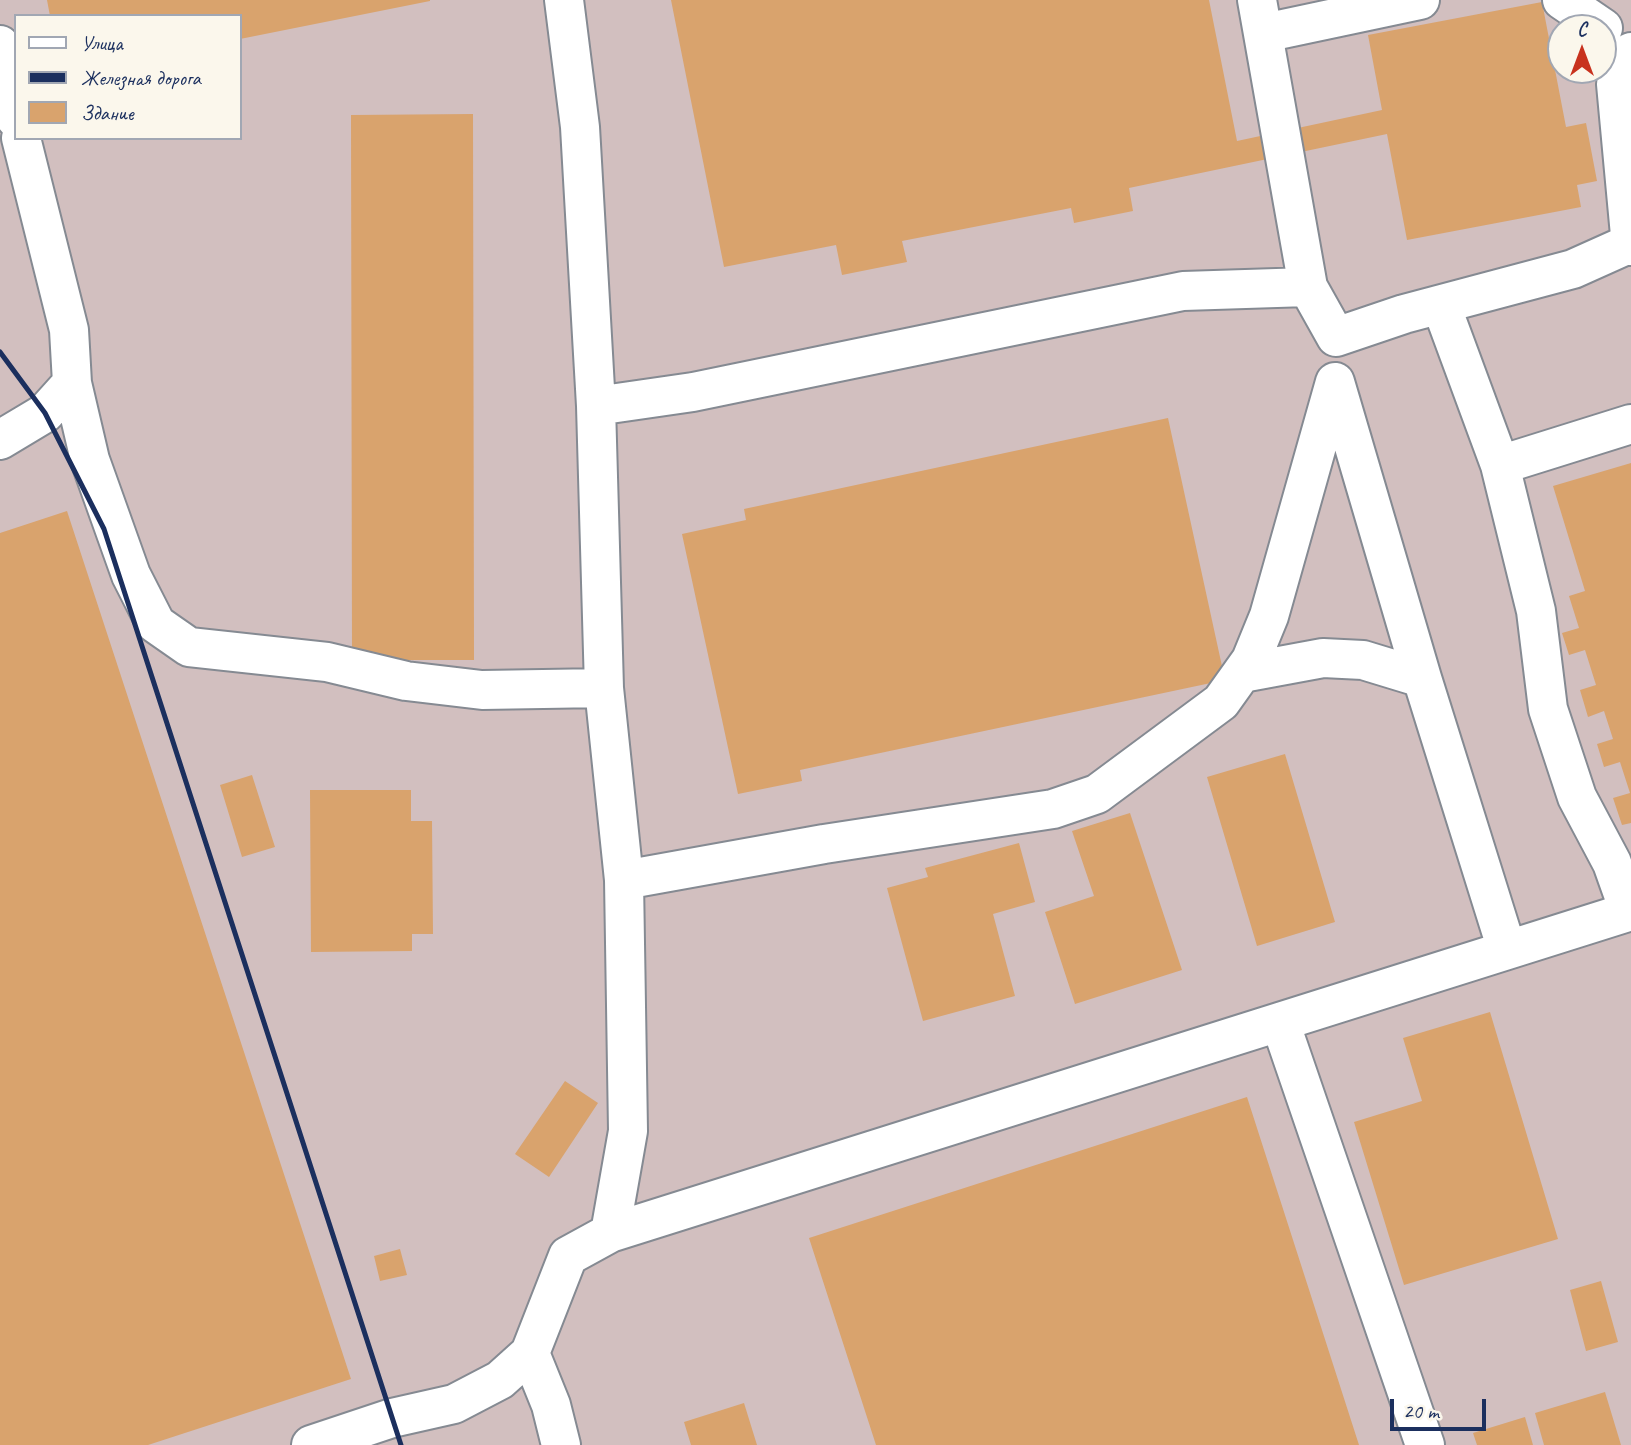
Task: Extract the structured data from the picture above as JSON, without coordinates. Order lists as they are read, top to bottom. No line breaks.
{"legend":["Улица","Железная дорога","Здание"],"scale_bar":"20 m","north":"top"}
